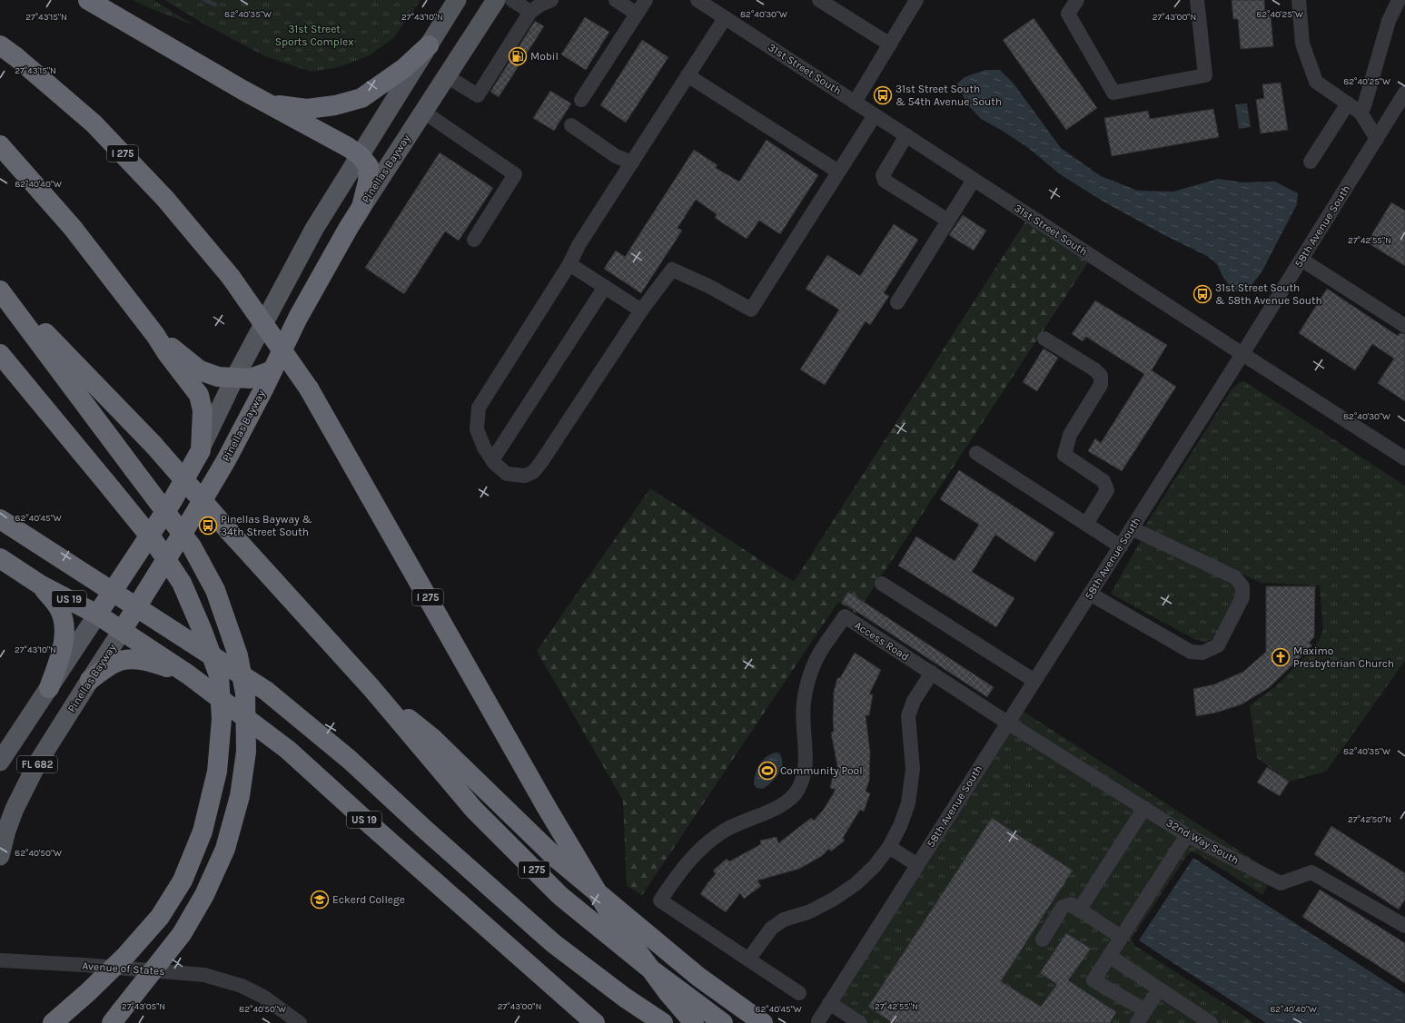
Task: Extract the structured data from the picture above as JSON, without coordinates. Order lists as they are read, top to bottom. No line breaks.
{"streets":{"highway":["I 275","Pinellas Bayway","US 19","FL 682"],"street":["31st Street South","58th Avenue South","Access Road","32nd Way South","Avenue of States"]},"crossings":[["31st Street South","58th Avenue South"],["Pinellas Bayway","US 19"],["58th Avenue South","Access Road"],["58th Avenue South","32nd Way South"],["US 19","FL 682"],["Access Road","32nd Way South"]],"parks":["31st Street Sports Complex"],"places":{"fuel station":["Mobil"],"bus stop":["31st Street South & 54th Avenue South","31st Street South & 58th Avenue South","Pinellas Bayway & 34th Street South"],"church":["Maximo Presbyterian Church"],"sports":["Community Pool"],"school or university":["Eckerd College"]},"coordinates":["82°40'25\"W","82°40'35\"W","82°40'30\"W","27°43'15\"N","27°43'10\"N","27°43'00\"N","82°40'40\"W","27°42'55\"N","82°40'45\"W","27°42'50\"N","82°40'50\"W","27°43'05\"N"]}
